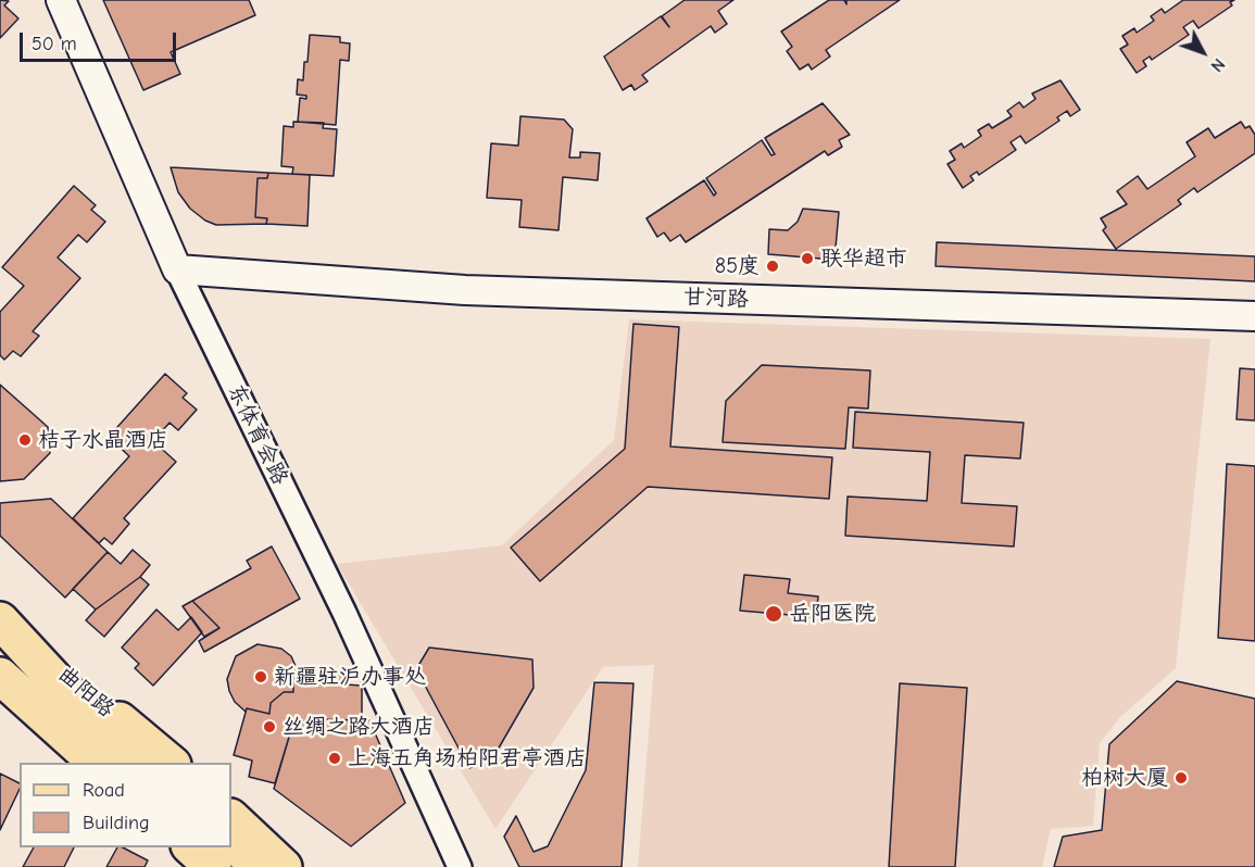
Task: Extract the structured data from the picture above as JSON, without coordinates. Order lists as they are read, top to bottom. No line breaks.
{"streets":{"main road":["曲阳路"],"street":["甘河路","东体育会路"]},"crossings":[["甘河路","东体育会路"]],"places":["联华超市","85度","桔子水晶酒店","岳阳医院","新疆驻沪办事处","丝绸之路大酒店","上海五角场柏阳君亭酒店","柏树大厦"],"legend":["Road","Building"],"scale_bar":"50 m","north":"bottom right"}
